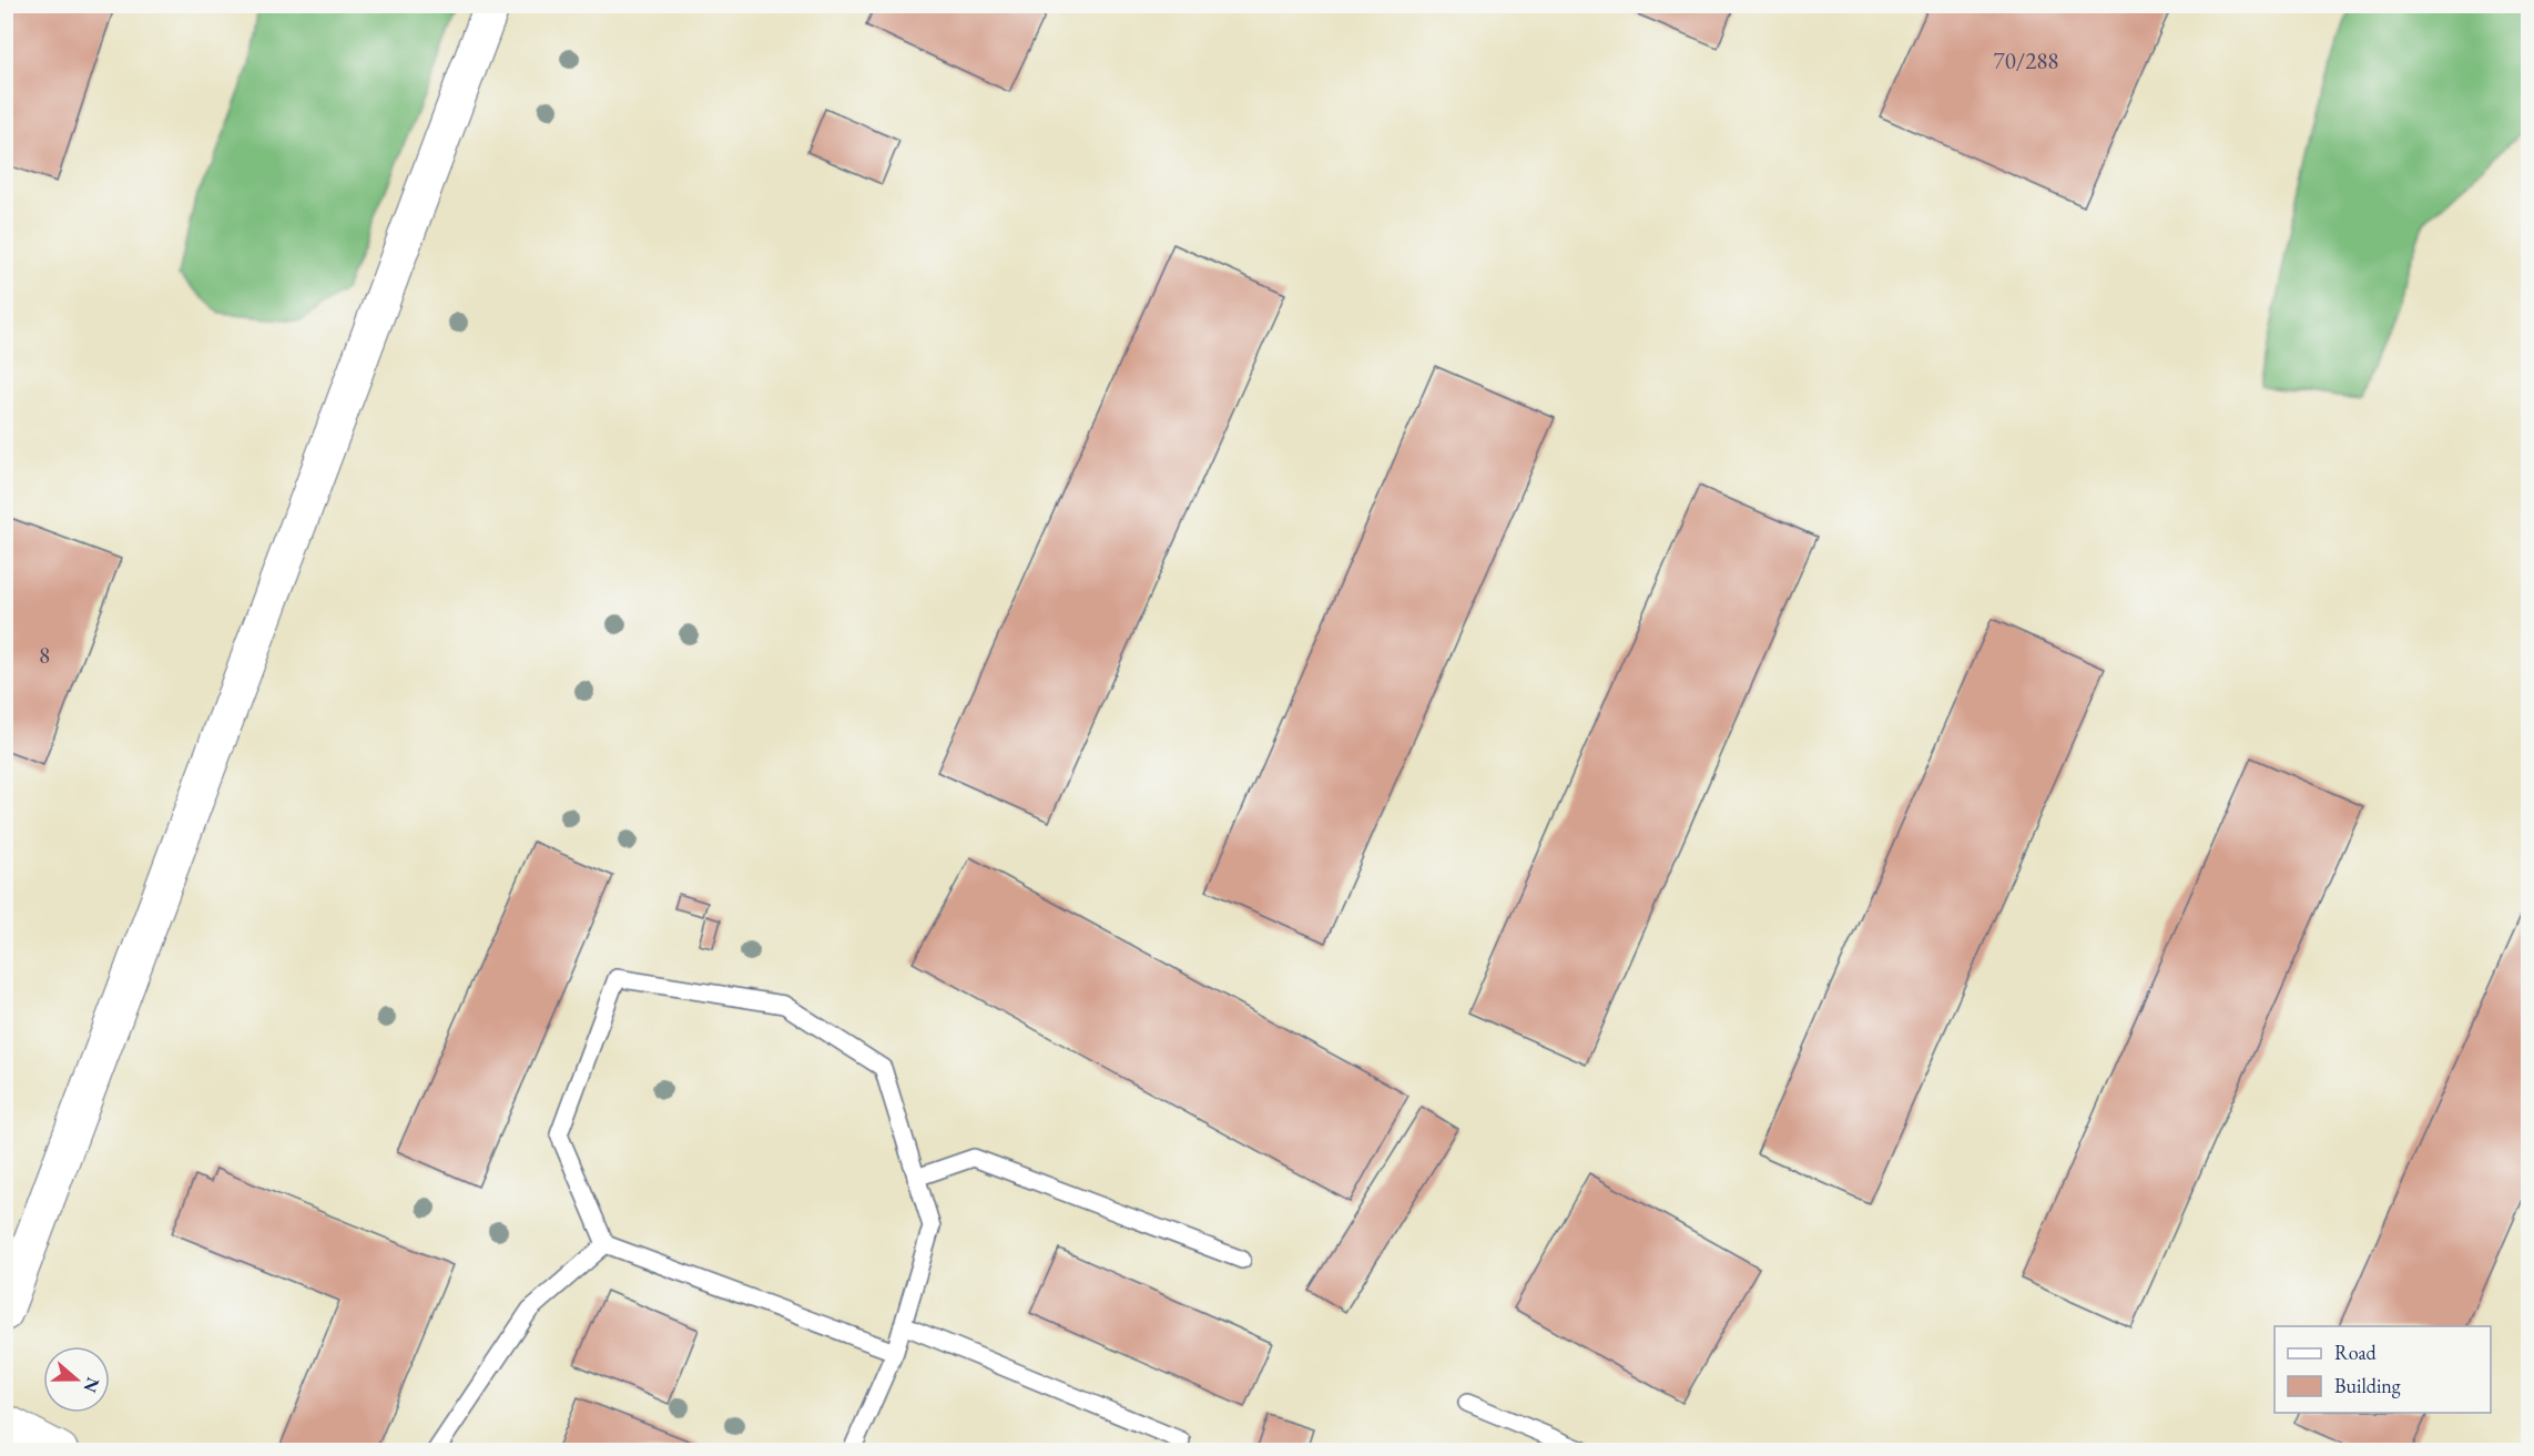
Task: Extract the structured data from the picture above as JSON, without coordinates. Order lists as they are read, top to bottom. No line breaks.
{"house_numbers":["70/288","8"],"legend":["Road","Building"],"north":"right"}
